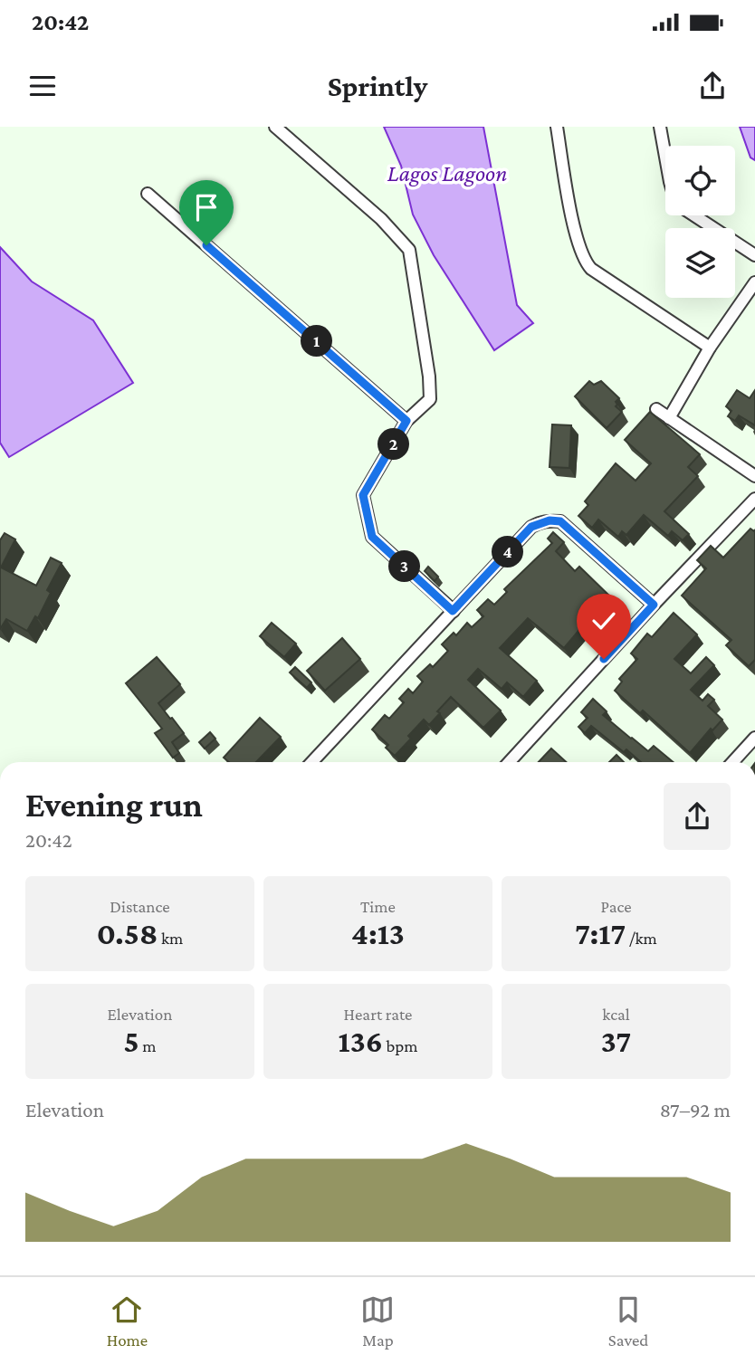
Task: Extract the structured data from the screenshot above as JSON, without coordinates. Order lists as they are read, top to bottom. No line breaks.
{"water":["Lagos Lagoon"],"page":{"status":"20:42","header":"Sprintly","pins":["1","2","4","3"],"heading":["Evening run","20:42"],"stats":[["Distance","0.58 km"],["Time","4:13"],["Pace","7:17 /km"],["Elevation","5 m"],["Heart rate","136 bpm"],["kcal","37"]],"chart":["Elevation","87–92 m"],"tabs":["Home","Map","Saved"]}}
